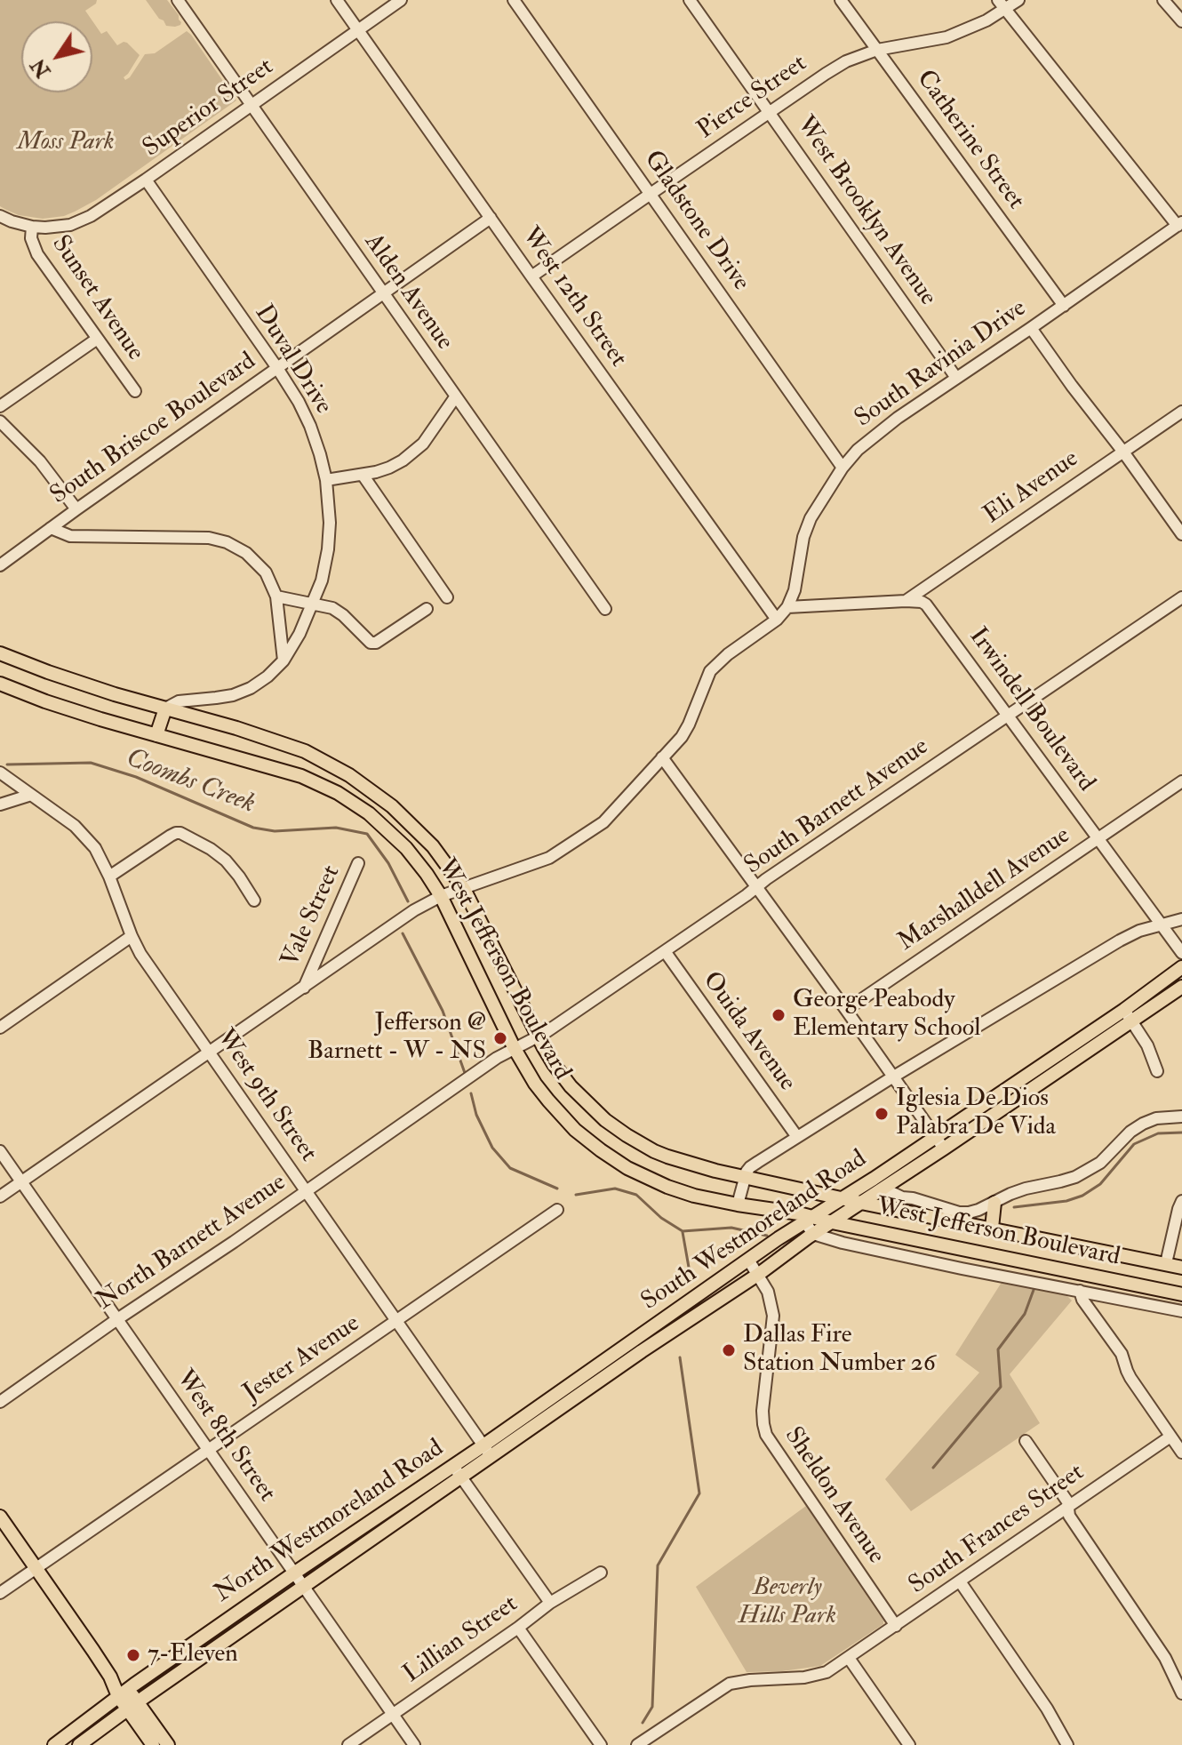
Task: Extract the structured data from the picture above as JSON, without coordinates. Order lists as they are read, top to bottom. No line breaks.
{"streets":{"main road":["West Jefferson Boulevard","South Westmoreland Road","North Westmoreland Road"],"street":["Pierce Street","Superior Street","Catherine Street","West Brooklyn Avenue","Gladstone Drive","Alden Avenue","West 12th Street","Sunset Avenue","Duval Drive","South Ravinia Drive","South Briscoe Boulevard","Eli Avenue","Irwindell Boulevard","South Barnett Avenue","Marshalldell Avenue","Vale Street","Ouida Avenue","West 9th Street","North Barnett Avenue","Jester Avenue","West 8th Street","Sheldon Avenue","South Frances Street","Lillian Street"]},"crossings":[["Pierce Street","Catherine Street"],["Pierce Street","West Brooklyn Avenue"],["Pierce Street","Gladstone Drive"],["Pierce Street","West 12th Street"],["Superior Street","Alden Avenue"],["Superior Street","West 12th Street"],["Superior Street","Sunset Avenue"],["Superior Street","Duval Drive"],["Catherine Street","South Ravinia Drive"],["West Brooklyn Avenue","South Ravinia Drive"],["Gladstone Drive","South Ravinia Drive"],["Alden Avenue","South Briscoe Boulevard"],["West 12th Street","South Ravinia Drive"],["West 12th Street","South Briscoe Boulevard"],["Duval Drive","South Briscoe Boulevard"],["Duval Drive","West Jefferson Boulevard"],["South Ravinia Drive","Irwindell Boulevard"],["South Ravinia Drive","Vale Street"],["South Ravinia Drive","West Jefferson Boulevard"],["South Ravinia Drive","West 9th Street"],["South Ravinia Drive","West 8th Street"],["Eli Avenue","Irwindell Boulevard"],["Irwindell Boulevard","South Barnett Avenue"],["Irwindell Boulevard","Marshalldell Avenue"],["South Barnett Avenue","West Jefferson Boulevard"],["South Barnett Avenue","Ouida Avenue"],["South Barnett Avenue","North Barnett Avenue"],["West Jefferson Boulevard","South Westmoreland Road"],["West Jefferson Boulevard","North Barnett Avenue"],["West 9th Street","North Barnett Avenue"],["West 9th Street","Jester Avenue"],["West 9th Street","North Westmoreland Road"],["South Westmoreland Road","Sheldon Avenue"],["South Westmoreland Road","North Westmoreland Road"],["North Barnett Avenue","West 8th Street"],["Jester Avenue","West 8th Street"],["West 8th Street","North Westmoreland Road"],["West 8th Street","Lillian Street"],["Sheldon Avenue","South Frances Street"]],"water":["Coombs Creek"],"parks":["Moss Park","Beverly Hills Park"],"places":["George Peabody Elementary School","Jefferson @ Barnett - W - NS","Iglesia De Dios Palabra De Vida","Dallas Fire Station Number 26","7-Eleven"],"north":"bottom left"}
